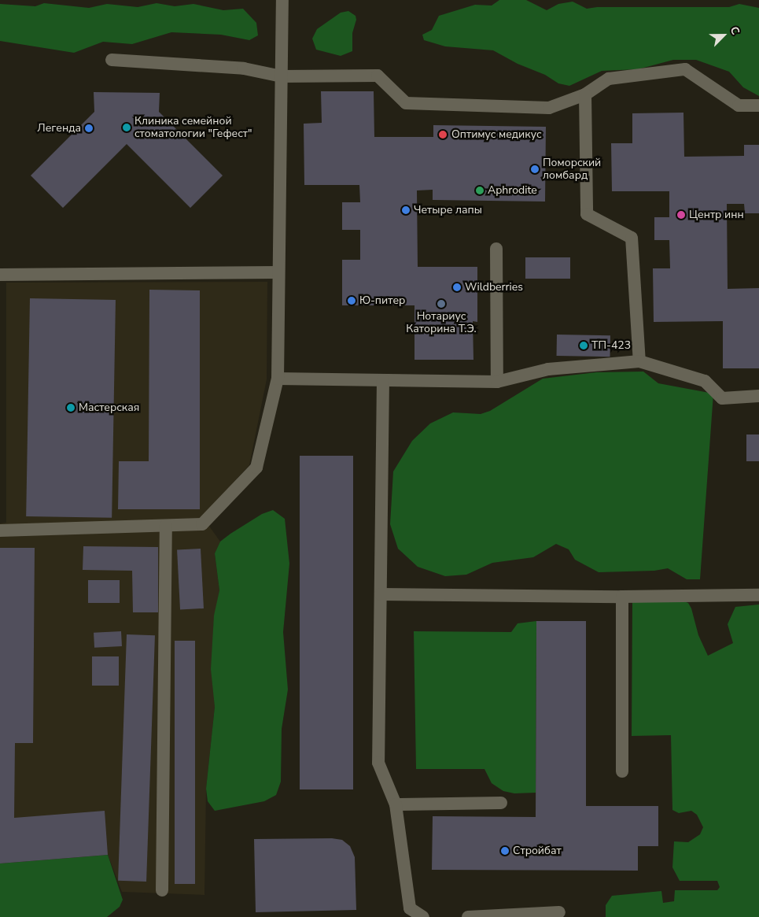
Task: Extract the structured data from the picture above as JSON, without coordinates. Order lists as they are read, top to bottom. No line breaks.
{"places":["Клиника семейной стоматологии \"Гефест\"","Легенда","Оптимус медикус","Поморский ломбард","Aphrodite","Четыре лапы","Центр инн","Wildberries","Ю-питер","Нотариус Каторина Т.Э.","ТП-423","Мастерская","Стройбат"],"north":"top right"}
